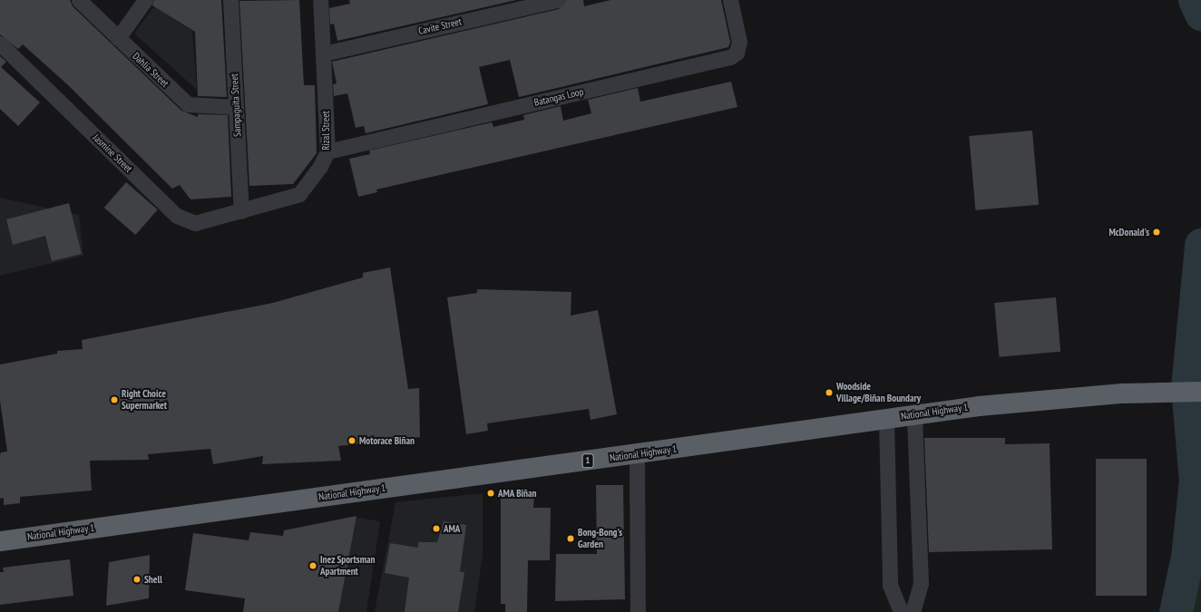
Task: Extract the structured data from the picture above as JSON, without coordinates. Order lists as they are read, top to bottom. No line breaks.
{"streets":{"highway":["National Highway 1","1"],"street":["Cavite Street","Dahlia Street","Batangas Loop","Sampaguita Street","Rizal Street","Jasmine Street"]},"crossings":[["Cavite Street","Rizal Street"],["Dahlia Street","Sampaguita Street"],["Batangas Loop","Rizal Street"],["Sampaguita Street","Rizal Street"],["Sampaguita Street","Jasmine Street"],["Rizal Street","Jasmine Street"]],"places":["McDonald's","Woodside Village/Biñan Boundary","Right Choice Supermarket","Motorace Biñan","AMA Biñan","AMA","Bong-Bong's Garden","Inez Sportsman Apartment","Shell"]}
